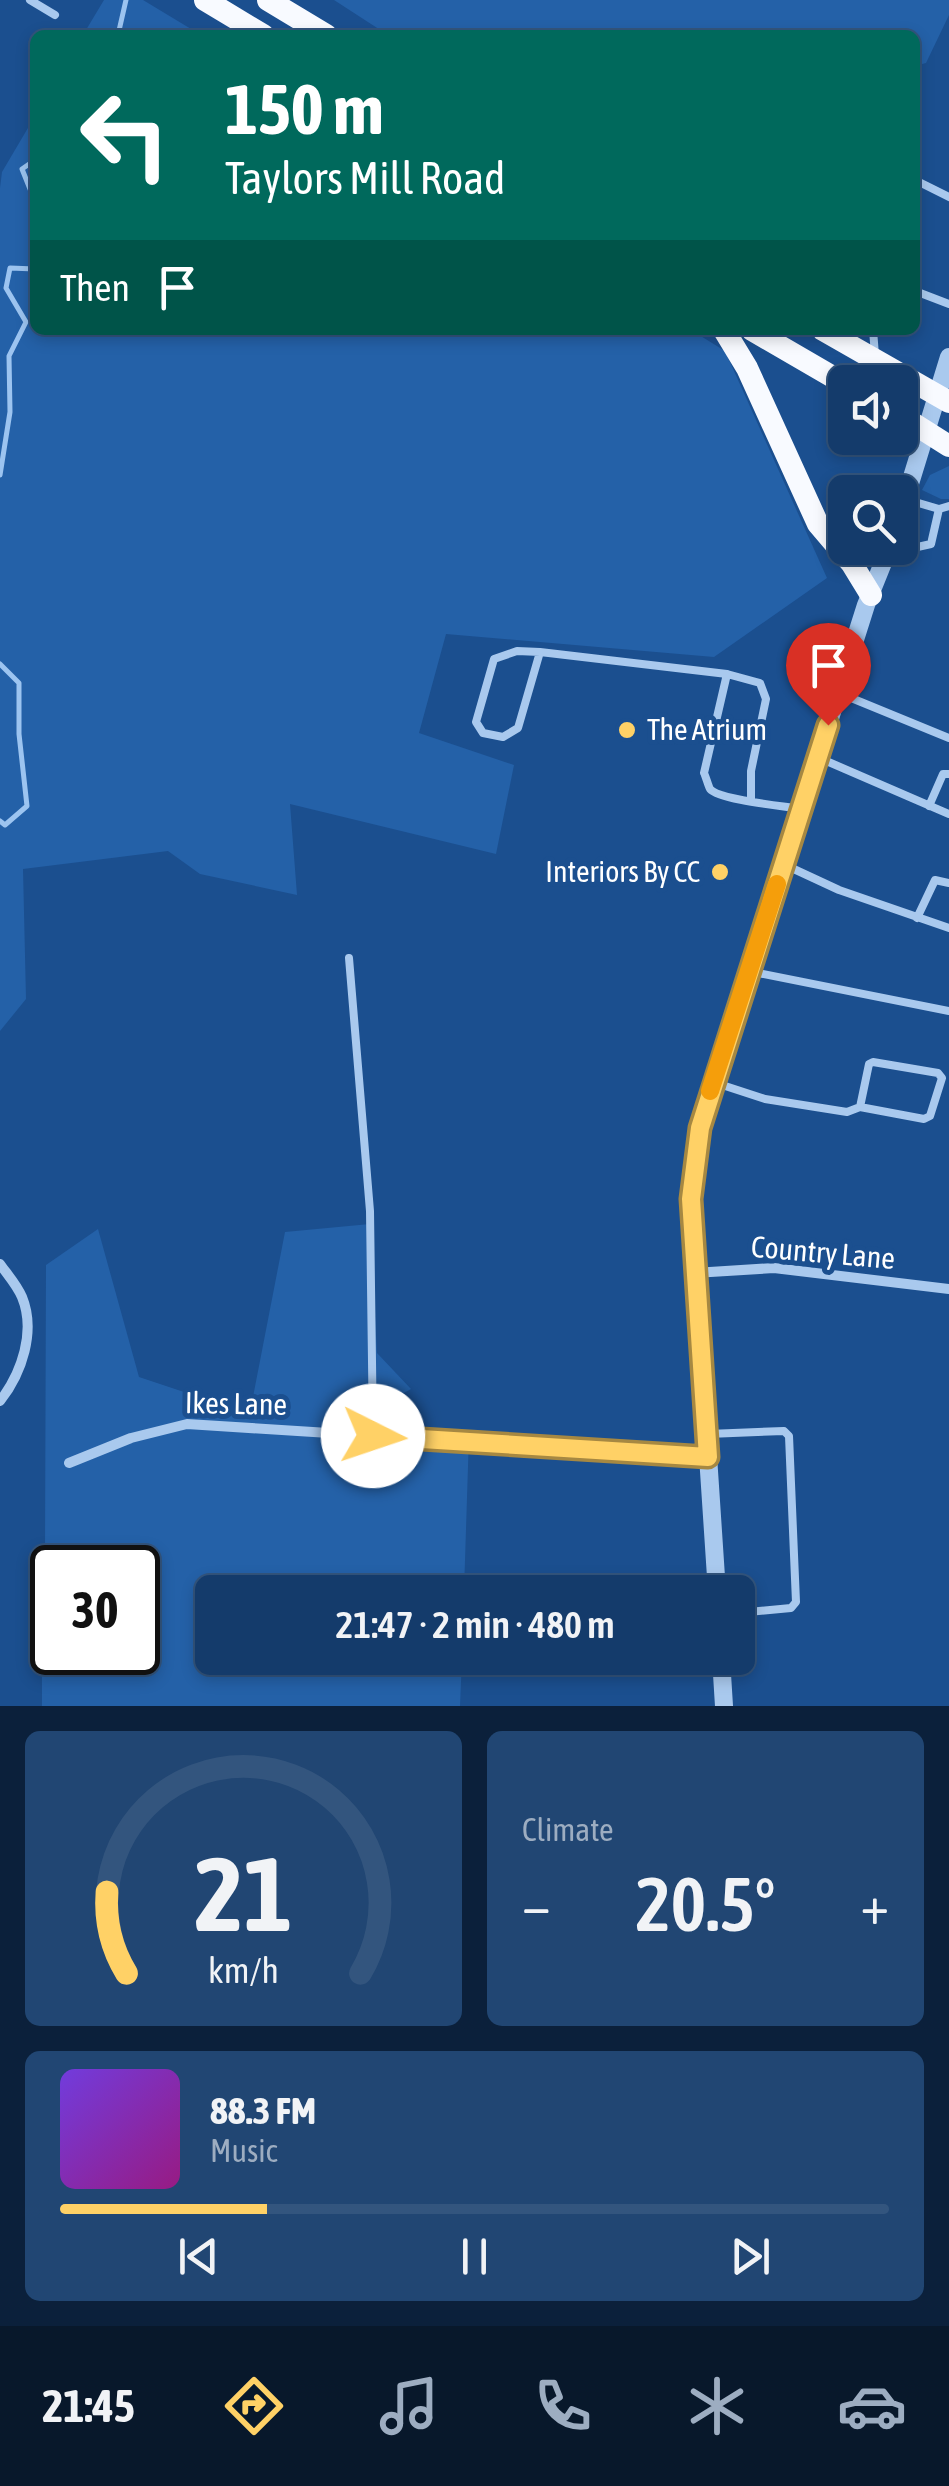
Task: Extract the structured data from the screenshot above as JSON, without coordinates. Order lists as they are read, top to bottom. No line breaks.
{"streets":{"street":["Country Lane","Ikes Lane"]},"places":["The Atrium","Interiors By CC"],"page":{"turn":["150 m","Taylors Mill Road"],"then":"Then","limit":"30","trip":"21:47 · 2 min · 480 m","tile":"Climate","heat":["−","20.5°","+"],"song":["88.3 FM","Music"],"tabs":"21:45","gauge":["21","km/h"]}}
